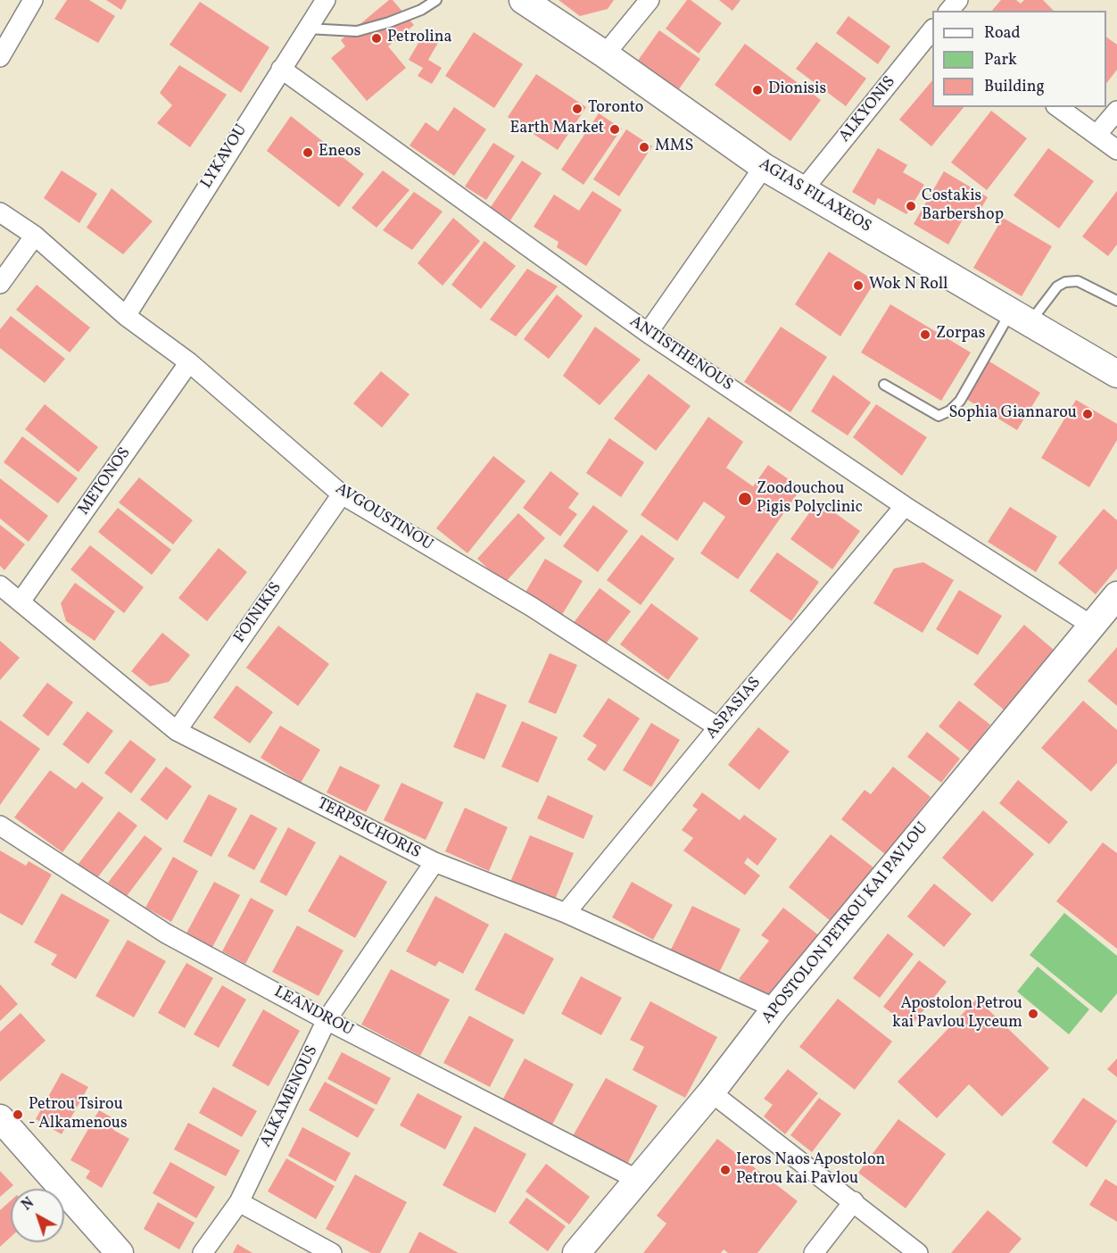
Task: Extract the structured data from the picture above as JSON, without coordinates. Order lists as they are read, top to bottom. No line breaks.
{"streets":{"street":["ALKYONIS","LYKAVOU","AGIAS FILAXEOS","ANTISTHENOUS","METONOS","AVGOUSTINOU","FOINIKIS","ASPASIAS","TERPSICHORIS","APOSTOLON PETROU KAI PAVLOU","LEANDROU","ALKAMENOUS"]},"crossings":[["ALKYONIS","AGIAS FILAXEOS"],["LYKAVOU","ANTISTHENOUS"],["LYKAVOU","AVGOUSTINOU"],["ANTISTHENOUS","ASPASIAS"],["ANTISTHENOUS","APOSTOLON PETROU KAI PAVLOU"],["METONOS","AVGOUSTINOU"],["METONOS","TERPSICHORIS"],["AVGOUSTINOU","FOINIKIS"],["AVGOUSTINOU","ASPASIAS"],["FOINIKIS","TERPSICHORIS"],["ASPASIAS","TERPSICHORIS"],["TERPSICHORIS","APOSTOLON PETROU KAI PAVLOU"],["TERPSICHORIS","ALKAMENOUS"],["APOSTOLON PETROU KAI PAVLOU","LEANDROU"],["LEANDROU","ALKAMENOUS"]],"places":["Petrolina","Dionisis","Toronto","Earth Market","MMS","Eneos","Costakis Barbershop","Wok N Roll","Zorpas","Sophia Giannarou","Zoodouchou Pigis Polyclinic","Apostolon Petrou kai Pavlou Lyceum","Petrou Tsirou - Alkamenous","Ieros Naos Apostolon Petrou kai Pavlou"],"legend":["Road","Park","Building"],"north":"top left"}
